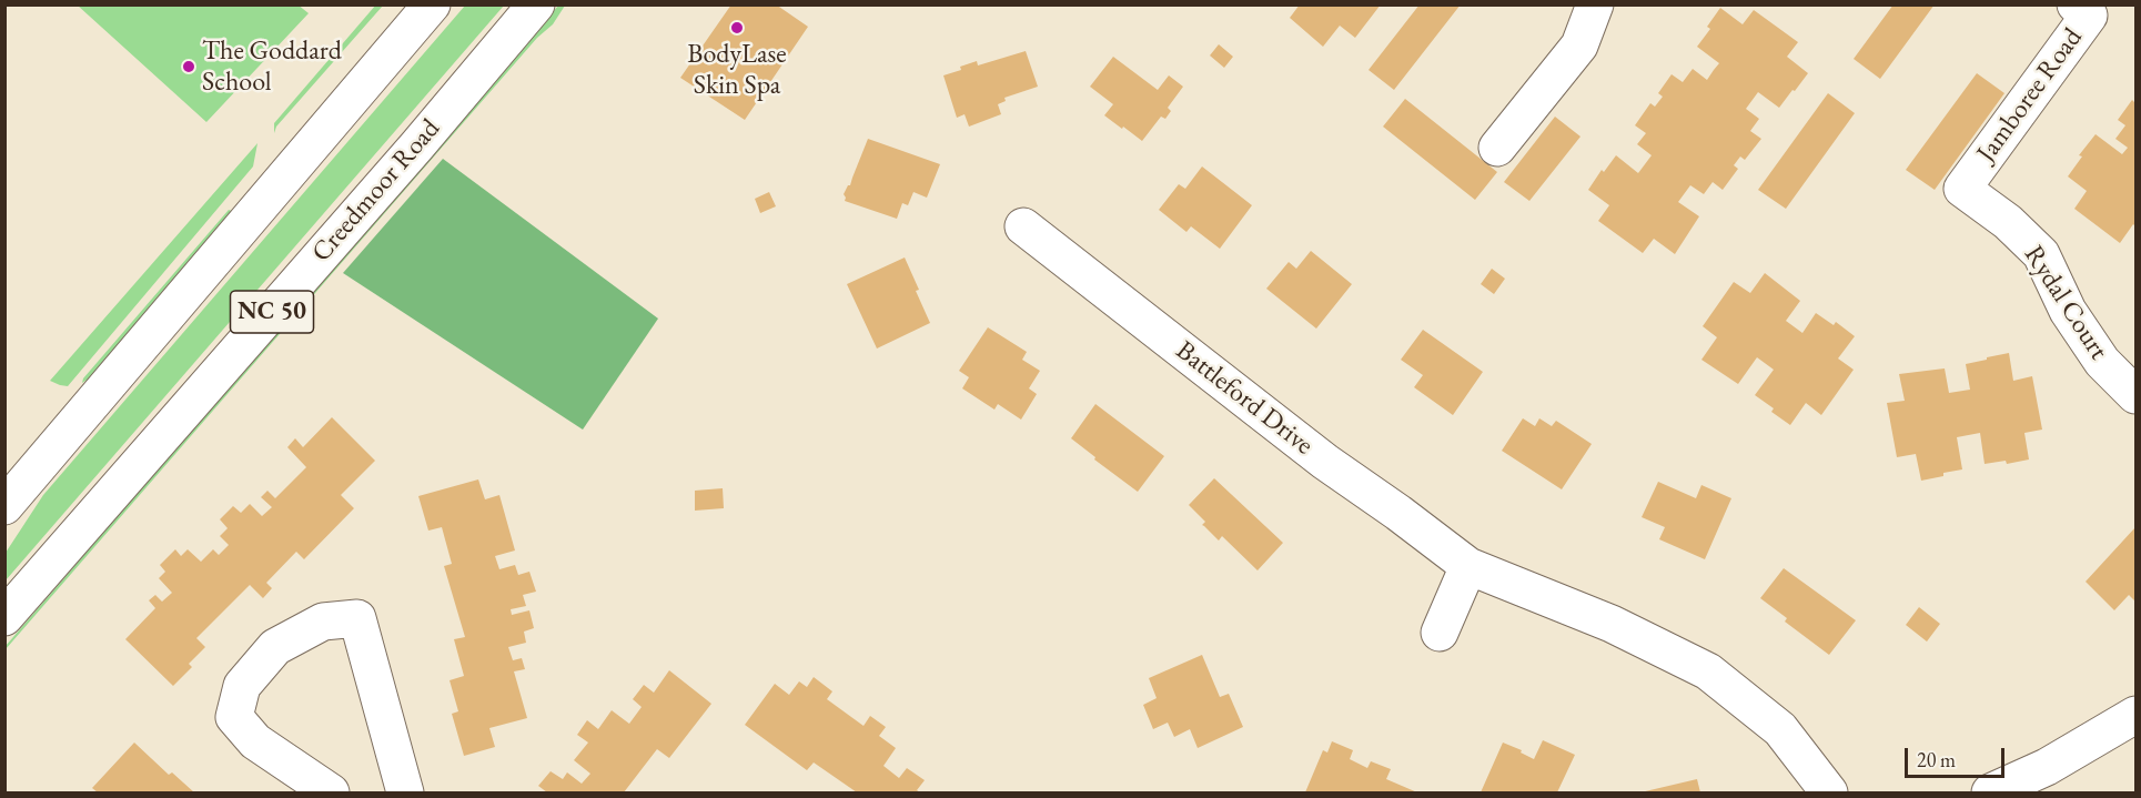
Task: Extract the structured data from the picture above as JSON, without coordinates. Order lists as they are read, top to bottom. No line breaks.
{"streets":{"street":["Jamboree Road","Creedmoor Road","Rydal Court","NC 50","Battleford Drive"]},"crossings":[["Jamboree Road","Rydal Court"]],"places":["BodyLase Skin Spa","The Goddard School"],"scale_bar":"20 m"}
